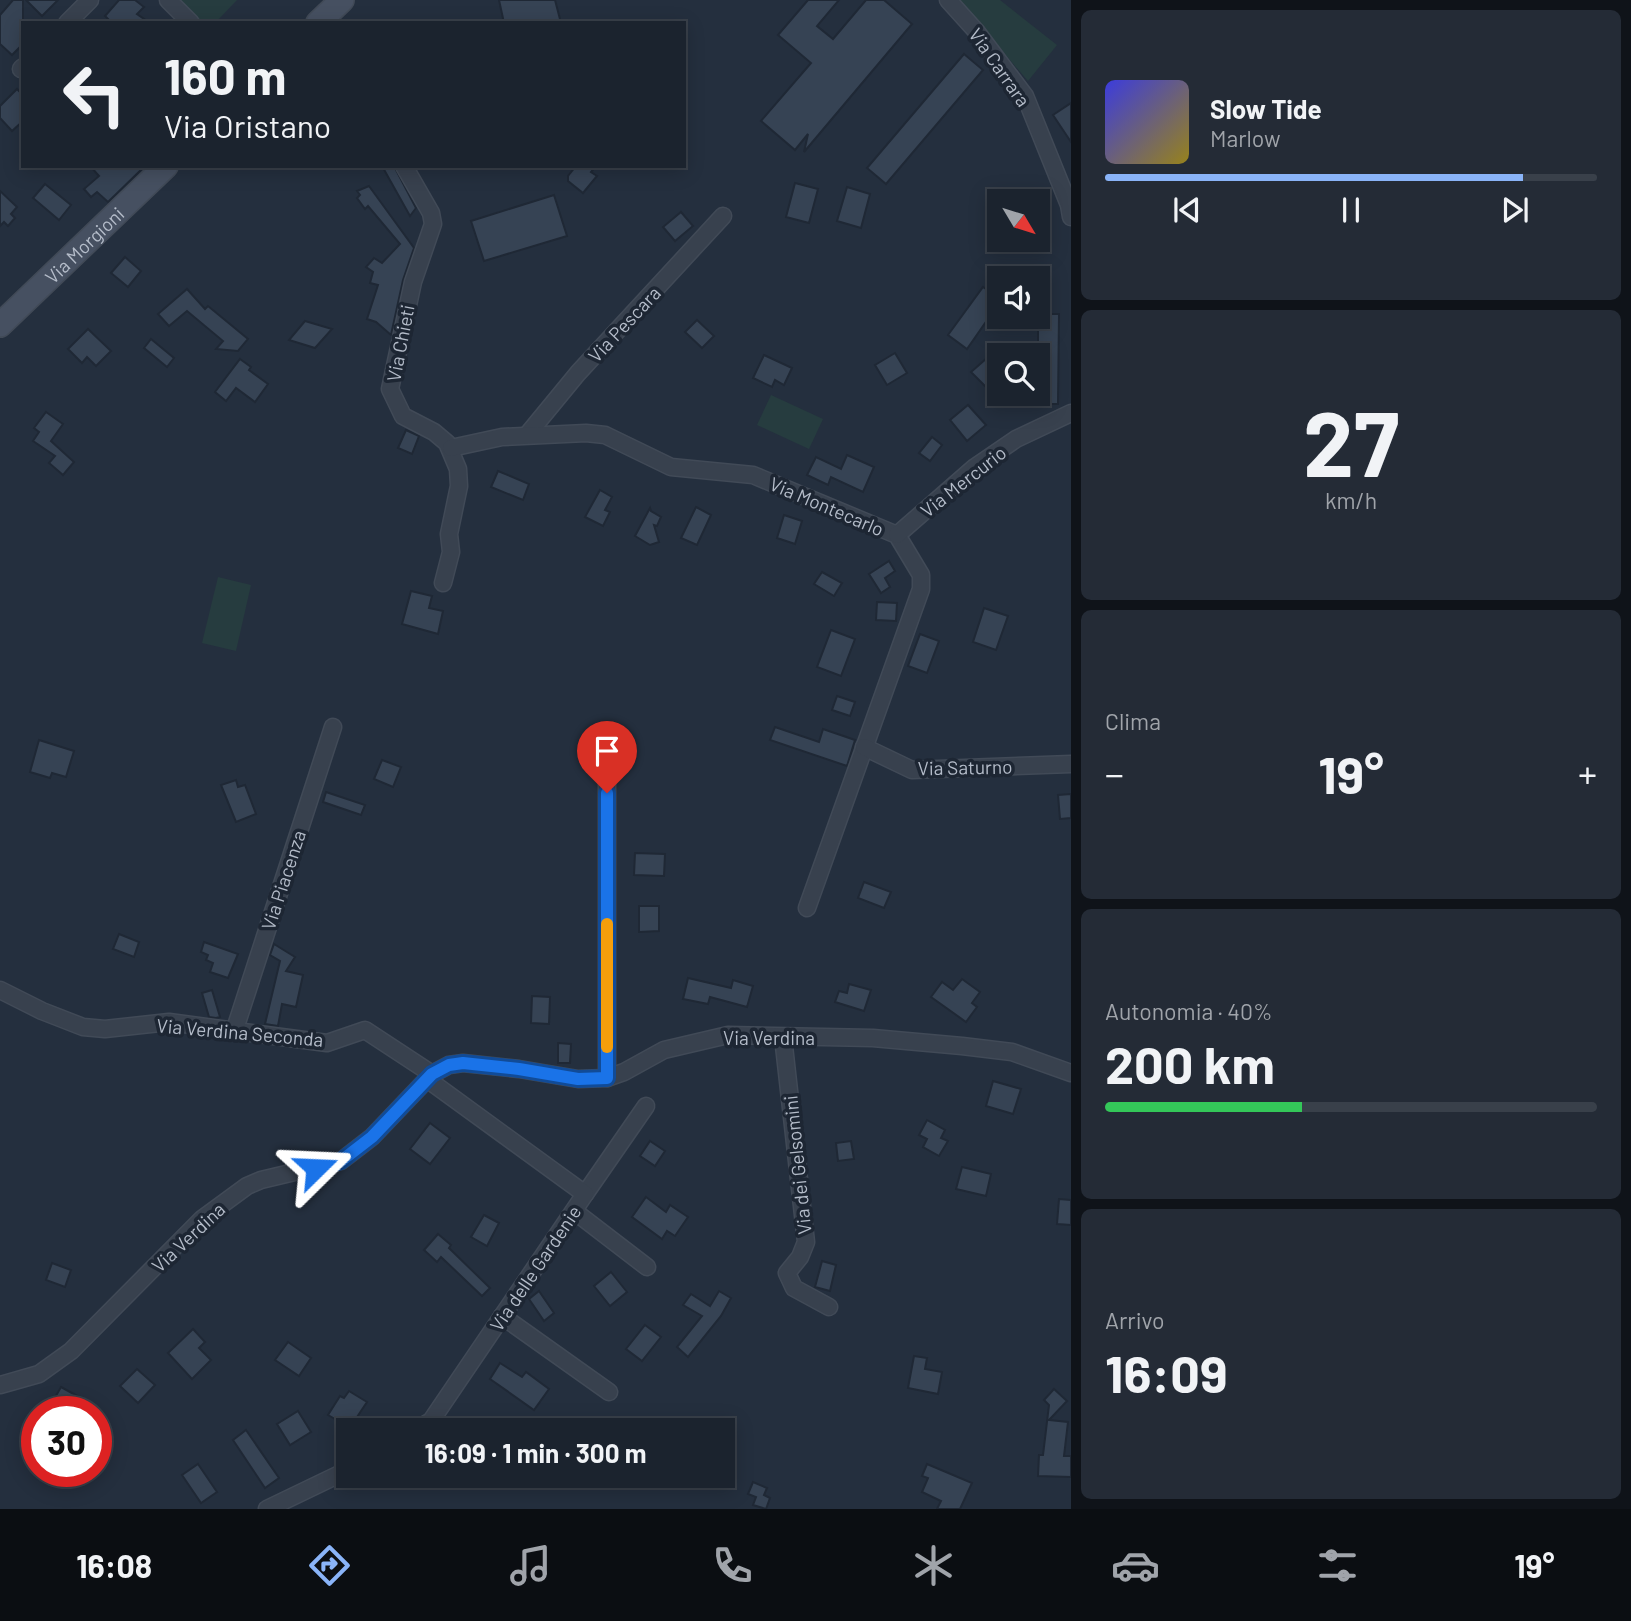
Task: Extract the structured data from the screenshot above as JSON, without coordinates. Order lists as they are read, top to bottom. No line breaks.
{"streets":{"main road":["Via Morgioni"],"street":["Via Carrara","Via Pescara","Via Chieti","Via Mercurio","Via Montecarlo","Via Saturno","Via Piacenza","Via Verdina Seconda","Via Verdina","Via dei Gelsomini","Via delle Gardenie"]},"crossings":[["Via Pescara","Via Montecarlo"],["Via Chieti","Via Montecarlo"],["Via Mercurio","Via Montecarlo"],["Via Montecarlo","Via Saturno"],["Via Piacenza","Via Verdina Seconda"],["Via Verdina Seconda","Via Verdina"],["Via Verdina Seconda","Via delle Gardenie"],["Via Verdina","Via dei Gelsomini"],["Via Verdina","Via delle Gardenie"]],"north":"bottom right","page":{"turn":["160 m","Via Oristano"],"song":["Slow Tide","Marlow"],"tile":[["27","km/h"],"Clima",["Autonomia · 40%","200 km"],["Arrivo","16:09"]],"heat":["−","19°","+"],"limit":"30","trip":"16:09 · 1 min · 300 m","tabs":["16:08","19°"]}}
